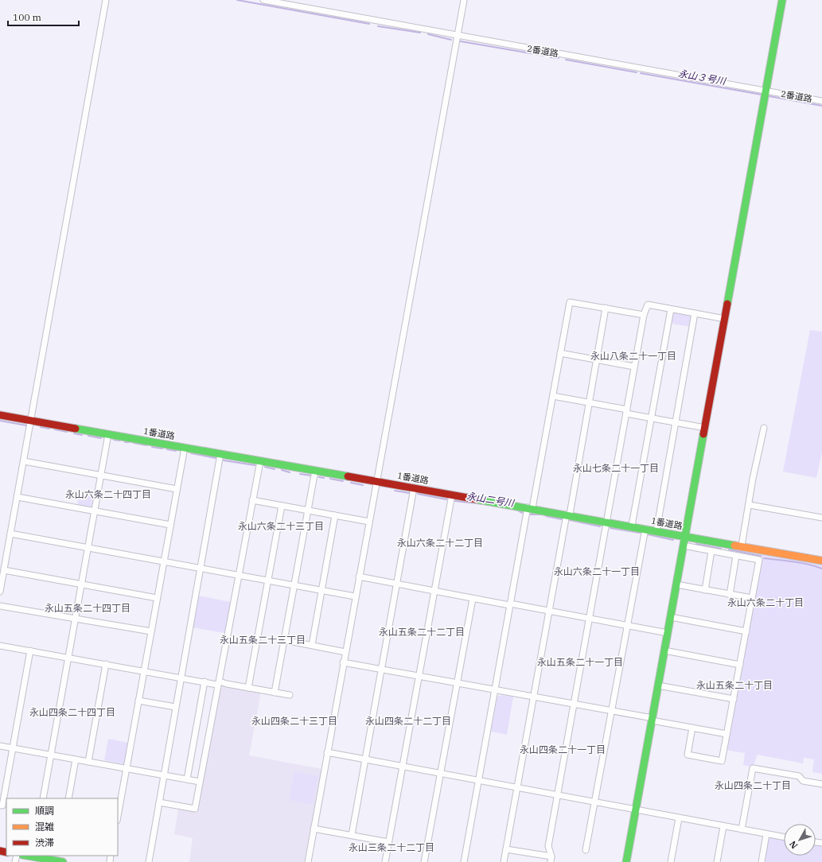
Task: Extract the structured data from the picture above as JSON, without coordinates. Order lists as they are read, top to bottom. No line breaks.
{"streets":{"main road":["1番道路"],"street":["2番道路"]},"districts":["永山八条二十一丁目","永山七条二十一丁目","永山六条二十四丁目","永山六条二十三丁目","永山六条二十二丁目","永山六条二十一丁目","永山六条二十丁目","永山五条二十四丁目","永山五条二十二丁目","永山五条二十三丁目","永山五条二十一丁目","永山五条二十丁目","永山四条二十四丁目","永山四条二十三丁目","永山四条二十二丁目","永山四条二十一丁目","永山四条二十丁目","永山三条二十二丁目"],"water":["永山３号川","永山二号川"],"legend":["順調","混雑","渋滞"],"scale_bar":"100 m","north":"bottom left"}
